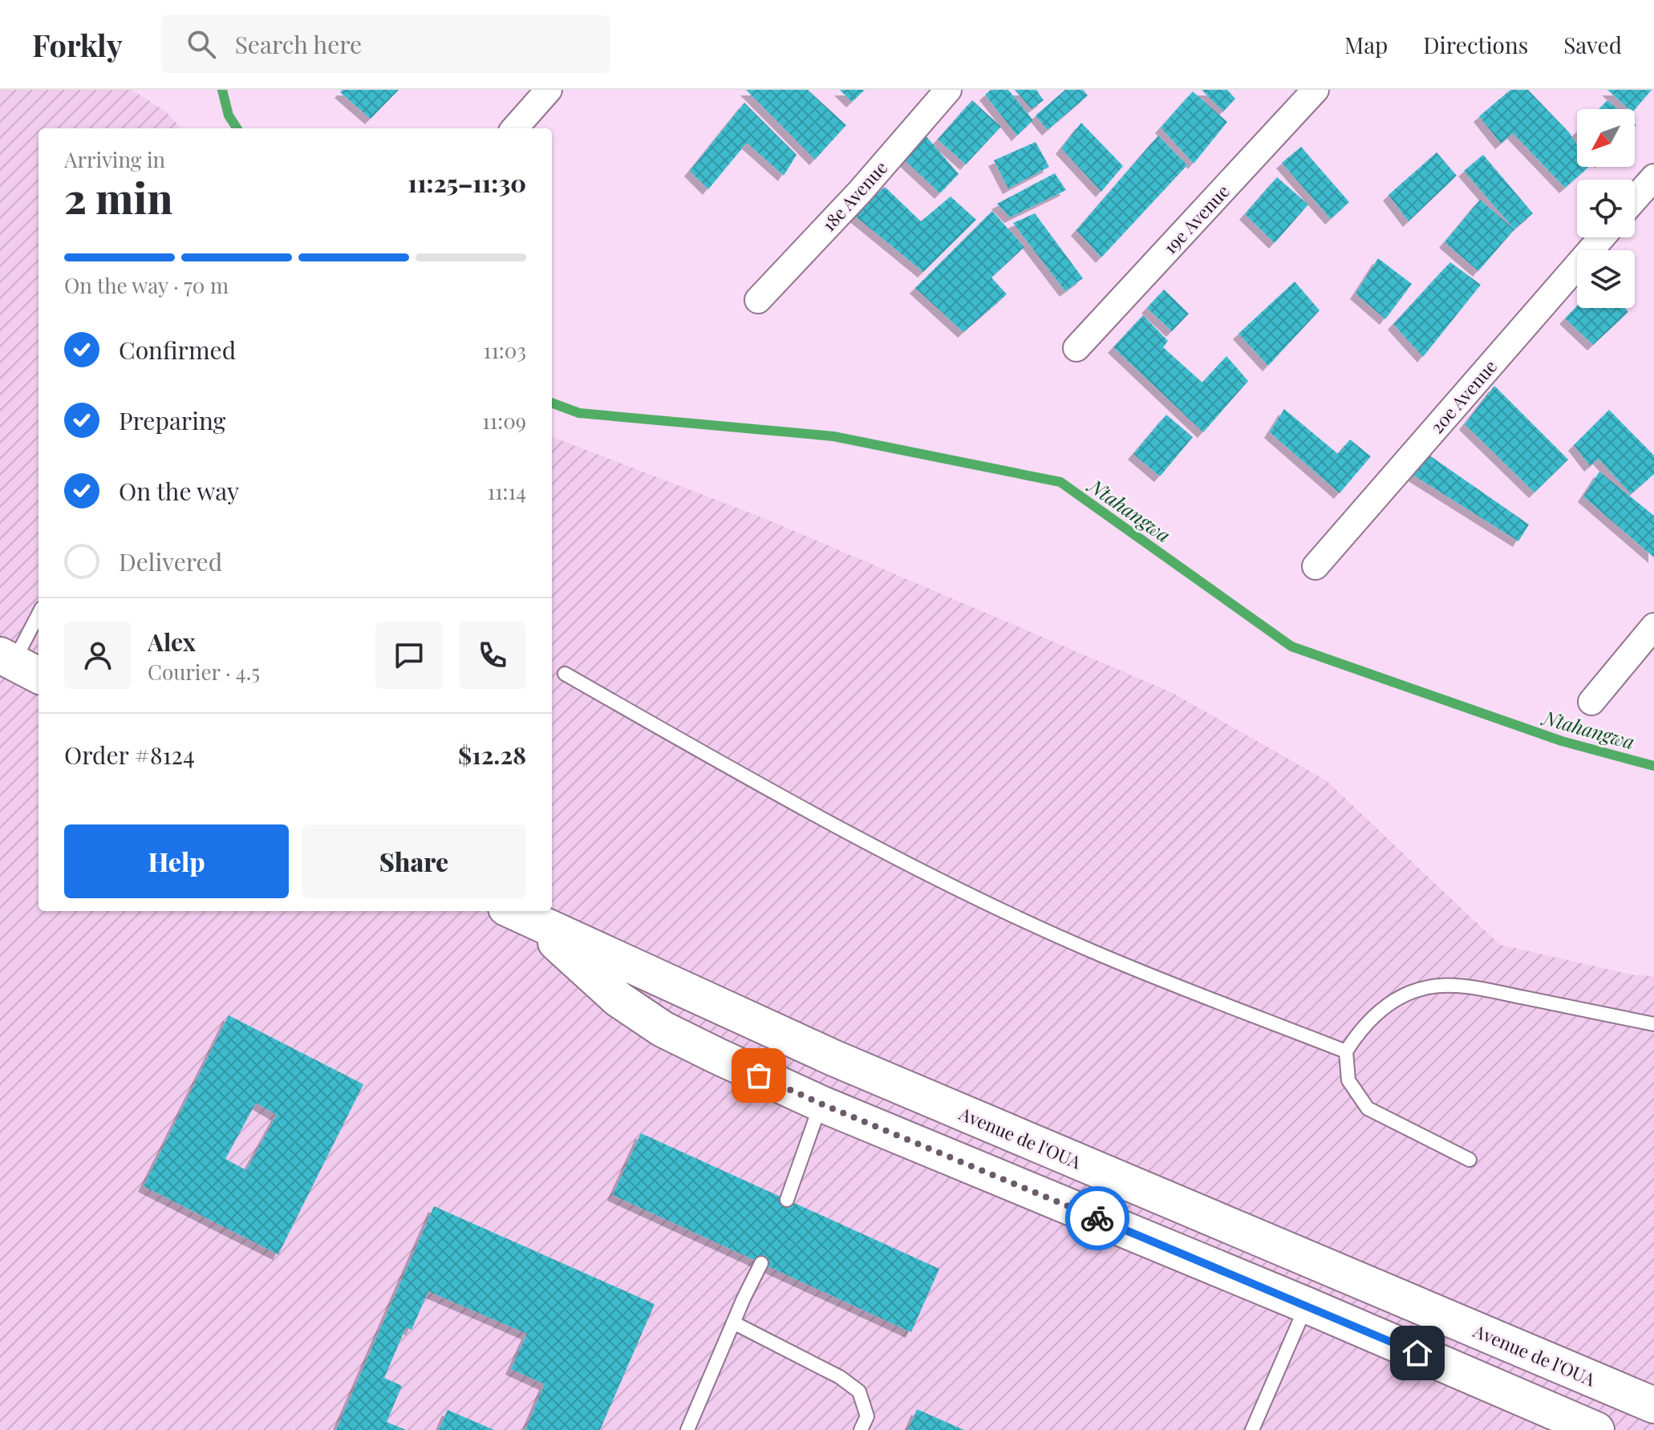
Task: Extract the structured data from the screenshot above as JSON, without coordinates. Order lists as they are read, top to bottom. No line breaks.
{"streets":{"main road":["Avenue de l'OUA"],"street":["18e Avenue","19e Avenue","20e Avenue"]},"water":["Ntahangwa"],"north":"bottom left","page":{"header":"Forkly","search":"Search here","nav":["Map","Directions","Saved"],"heading":["2 min","Arriving in","11:25–11:30"],"panel":["Alex","Courier · 4.5","Order #8124","$12.28"],"bar":"On the way · 70 m","list":[["Confirmed","11:03"],["Preparing","11:09"],["On the way","11:14"],"Delivered"],"buttons":["Help","Share"]}}
